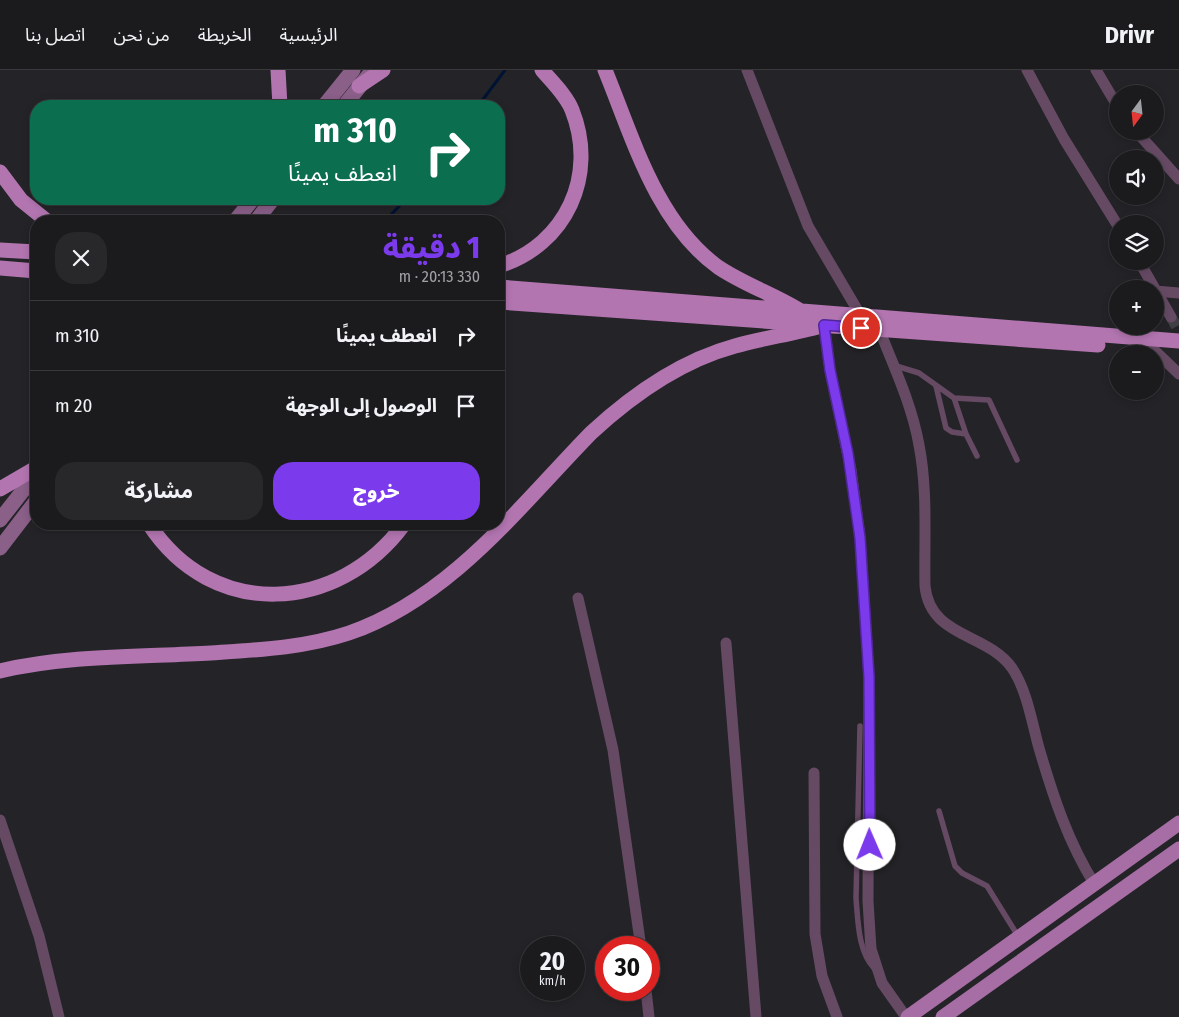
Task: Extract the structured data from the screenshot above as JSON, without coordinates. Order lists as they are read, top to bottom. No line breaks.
{"north":"bottom","page":{"header":"Drivr","nav":["الرئيسية","الخريطة","من نحن","اتصل بنا"],"map_buttons":["+","−"],"turn":["310 m","انعطف يمينًا"],"heading":["1 دقيقة","330 m · 20:13"],"list":[{"name":"انعطف يمينًا","value":"310 m"},{"name":"الوصول إلى الوجهة","value":"20 m"}],"buttons":["خروج","مشاركة"],"speed":"20 km/h","limit":"30"}}
